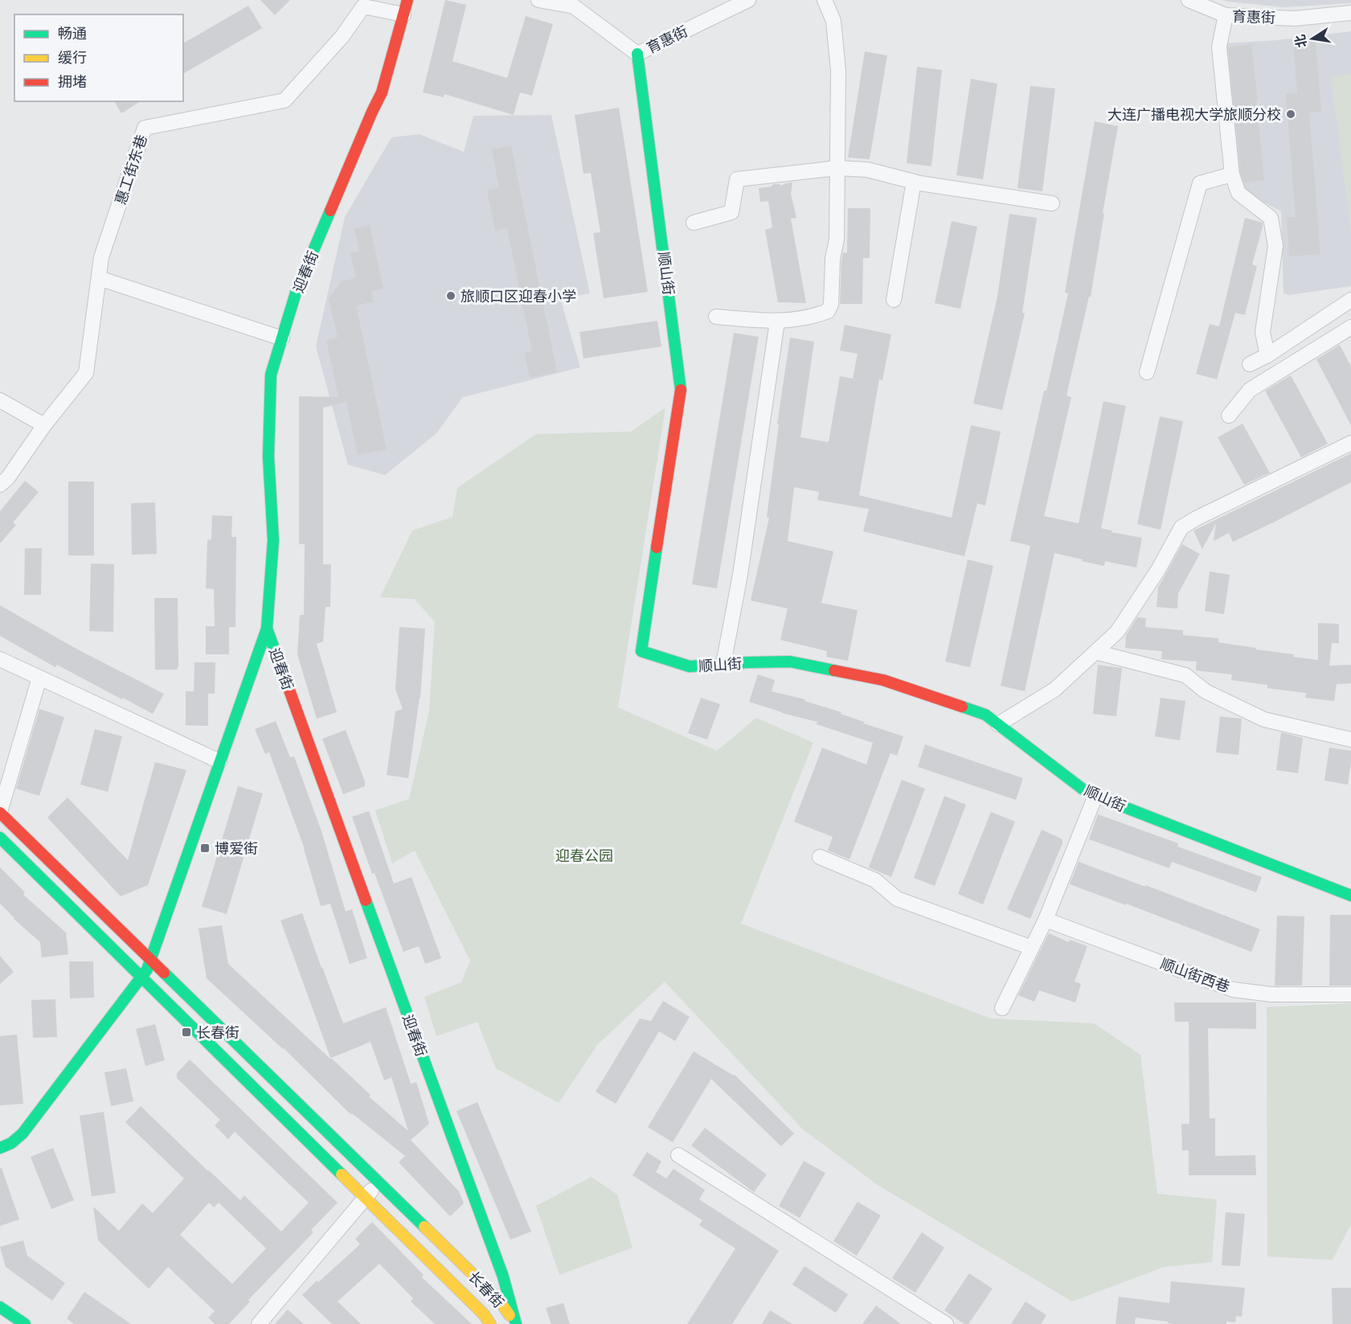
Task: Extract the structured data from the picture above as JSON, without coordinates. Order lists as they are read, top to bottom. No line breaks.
{"streets":{"street":["育惠街","惠工街东巷","迎春街","顺山街","顺山街西巷","长春街"]},"crossings":[["育惠街","顺山街"],["惠工街东巷","迎春街"],["迎春街","长春街"]],"parks":["迎春公园"],"places":{"other":["大连广播电视大学旅顺分校","旅顺口区迎春小学"],"transit":["博爱街","长春街"]},"legend":["畅通","缓行","拥堵"],"north":"left"}
